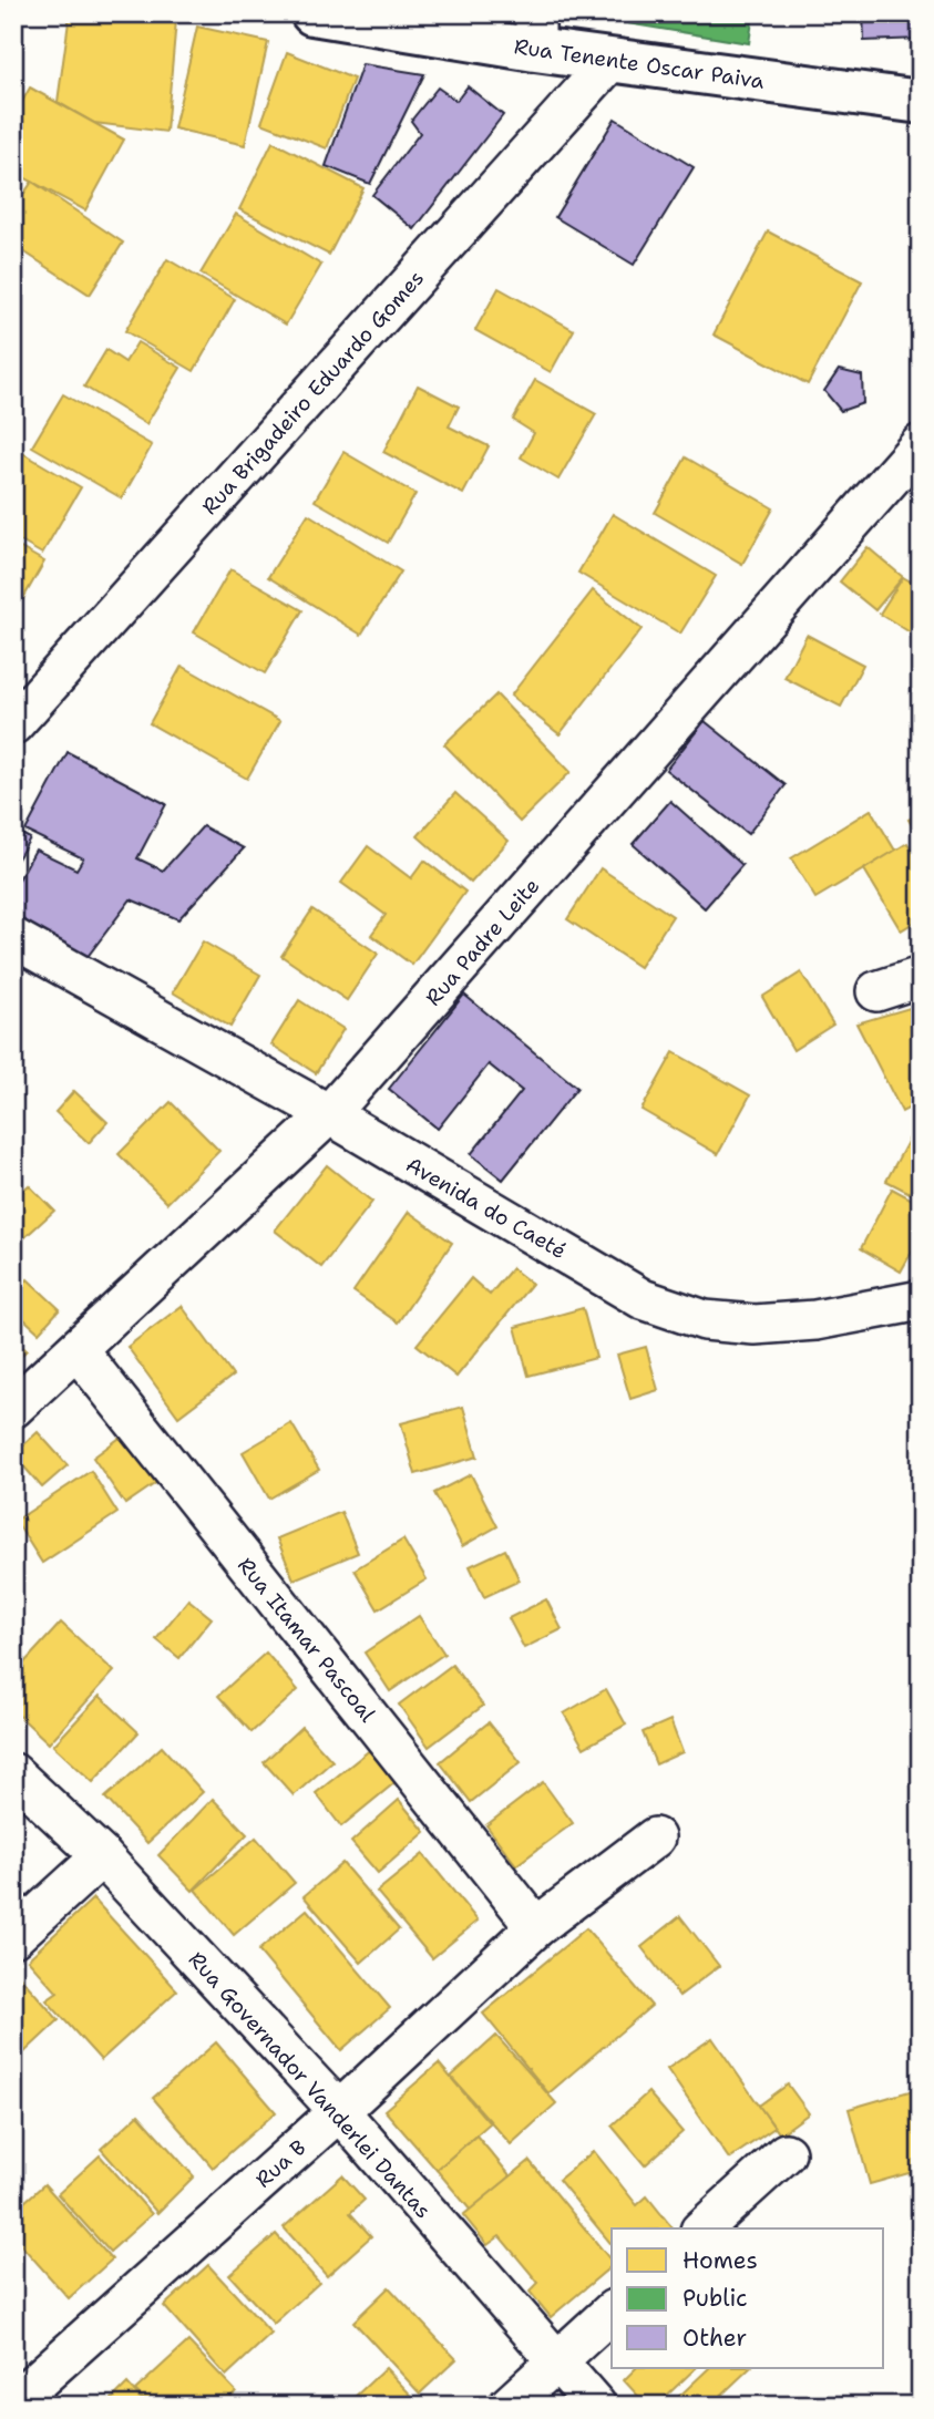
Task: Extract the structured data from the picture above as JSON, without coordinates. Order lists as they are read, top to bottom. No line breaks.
{"streets":{"street":["Rua Tenente Oscar Paiva","Rua Brigadeiro Eduardo Gomes","Rua Padre Leite","Avenida do Caeté","Rua Itamar Pascoal","Rua Governador Vanderlei Dantas","Rua B"]},"crossings":[["Rua Tenente Oscar Paiva","Rua Brigadeiro Eduardo Gomes"],["Rua Padre Leite","Avenida do Caeté"],["Rua Padre Leite","Rua Itamar Pascoal"],["Rua Itamar Pascoal","Rua B"],["Rua Governador Vanderlei Dantas","Rua B"]],"legend":["Homes","Public","Other"]}
